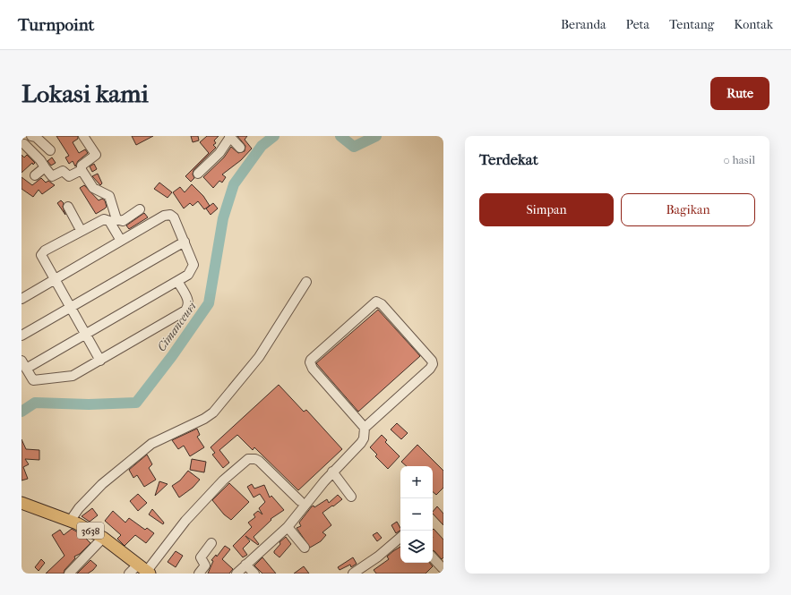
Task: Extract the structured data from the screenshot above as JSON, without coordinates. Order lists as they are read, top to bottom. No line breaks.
{"streets":{"main road":["3638"]},"water":["Cimanceuri"],"page":{"header":"Turnpoint","nav":["Beranda","Peta","Tentang","Kontak"],"buttons":["Rute",["Simpan","Bagikan"]],"title":"Lokasi kami","heading":["Terdekat","0 hasil"],"map_buttons":["+","−"]}}
